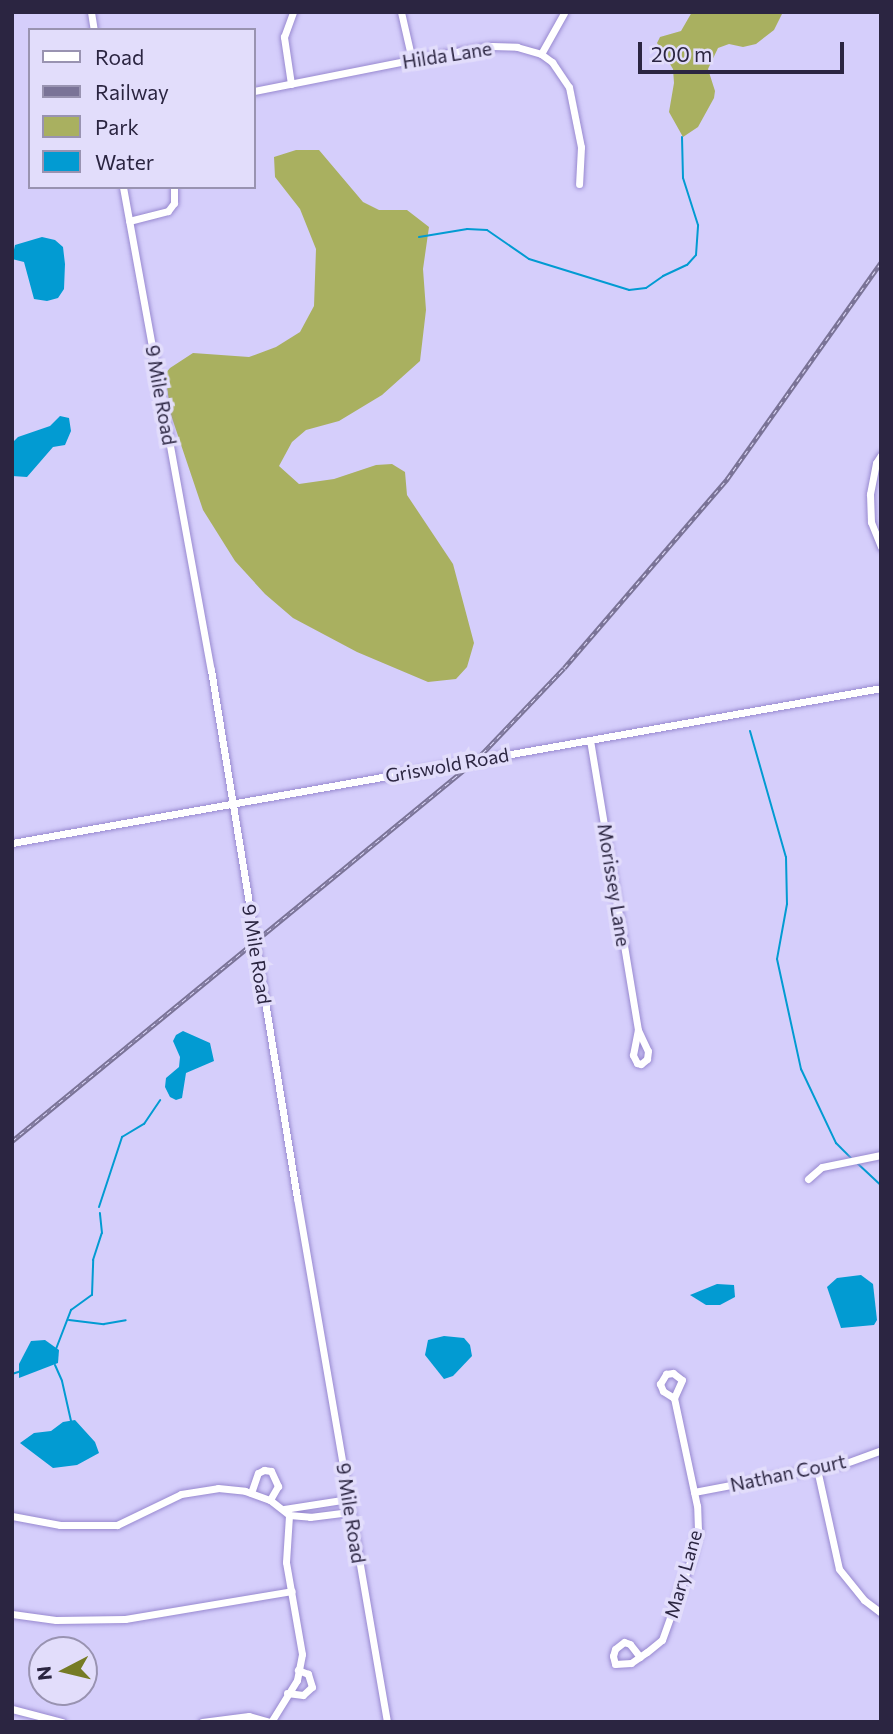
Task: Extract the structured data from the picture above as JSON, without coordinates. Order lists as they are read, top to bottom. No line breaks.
{"streets":{"street":["Hilda Lane","9 Mile Road","Griswold Road","Morissey Lane","Nathan Court","Mary Lane"]},"crossings":[["9 Mile Road","Griswold Road"],["Griswold Road","Morissey Lane"],["Nathan Court","Mary Lane"]],"legend":["Road","Railway","Park","Water"],"scale_bar":"200 m","north":"left"}
